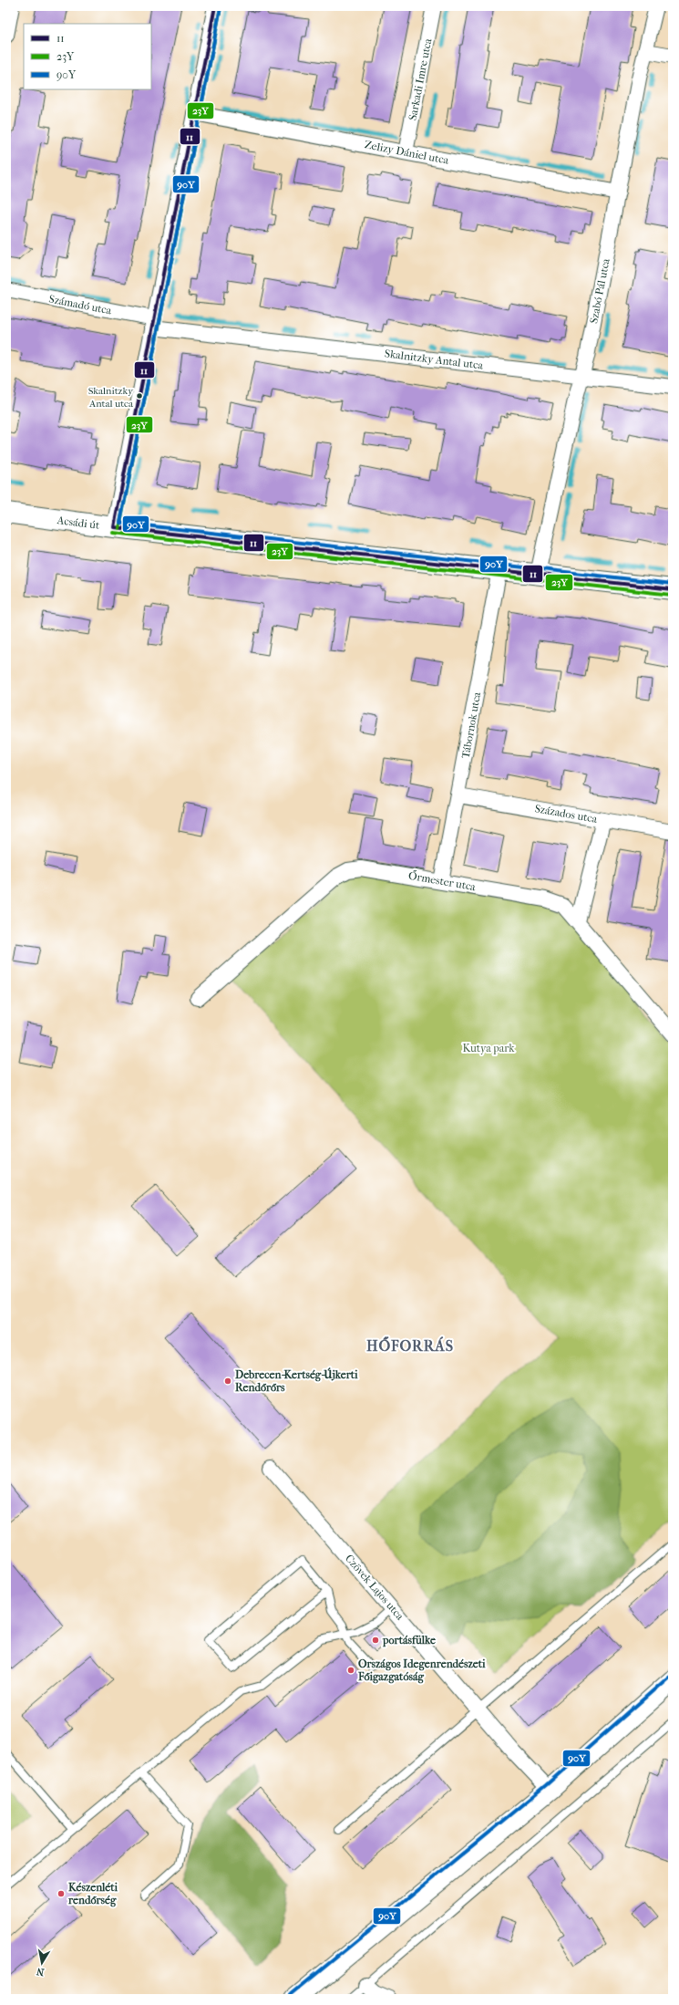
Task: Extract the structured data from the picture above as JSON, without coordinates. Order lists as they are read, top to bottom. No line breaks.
{"streets":{"main road":["Acsádi út"],"street":["Sarkadi Imre utca","Zelizy Dániel utca","Szabó Pál utca","Számadó utca","Skalnitzky Antal utca","Tábornok utca","Százados utca","Őrmester utca","Czövek Lajos utca"]},"crossings":[["Sarkadi Imre utca","Zelizy Dániel utca"],["Zelizy Dániel utca","Szabó Pál utca"],["Szabó Pál utca","Skalnitzky Antal utca"],["Szabó Pál utca","Acsádi út"],["Számadó utca","Skalnitzky Antal utca"],["Acsádi út","Tábornok utca"],["Tábornok utca","Százados utca"],["Tábornok utca","Őrmester utca"]],"districts":["HŐFORRÁS"],"parks":["Kutya park"],"places":["Skalnitzky Antal utca","Debrecen-Kertség-Újkerti Rendőrőrs","portásfülke","Országos Idegenrendészeti Főigazgatóság","Készenléti rendőrség"],"lines":["transit line 11","transit line 23Y","transit line 90Y"],"legend":["11","23Y","90Y"],"north":"bottom"}
